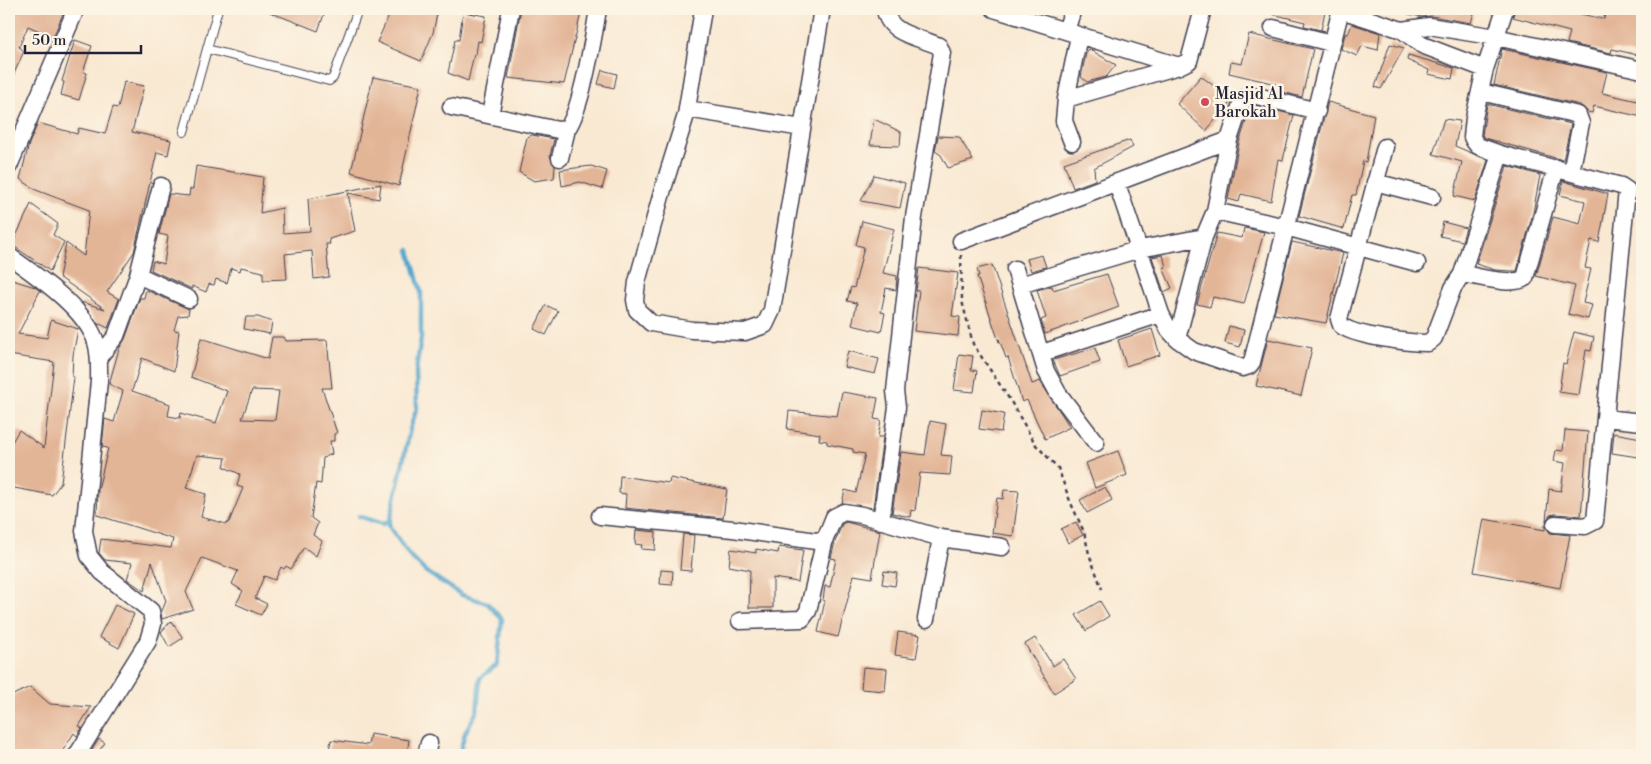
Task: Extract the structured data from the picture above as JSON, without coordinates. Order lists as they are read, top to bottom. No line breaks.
{"places":["Masjid Al Barokah"],"scale_bar":"50 m"}
